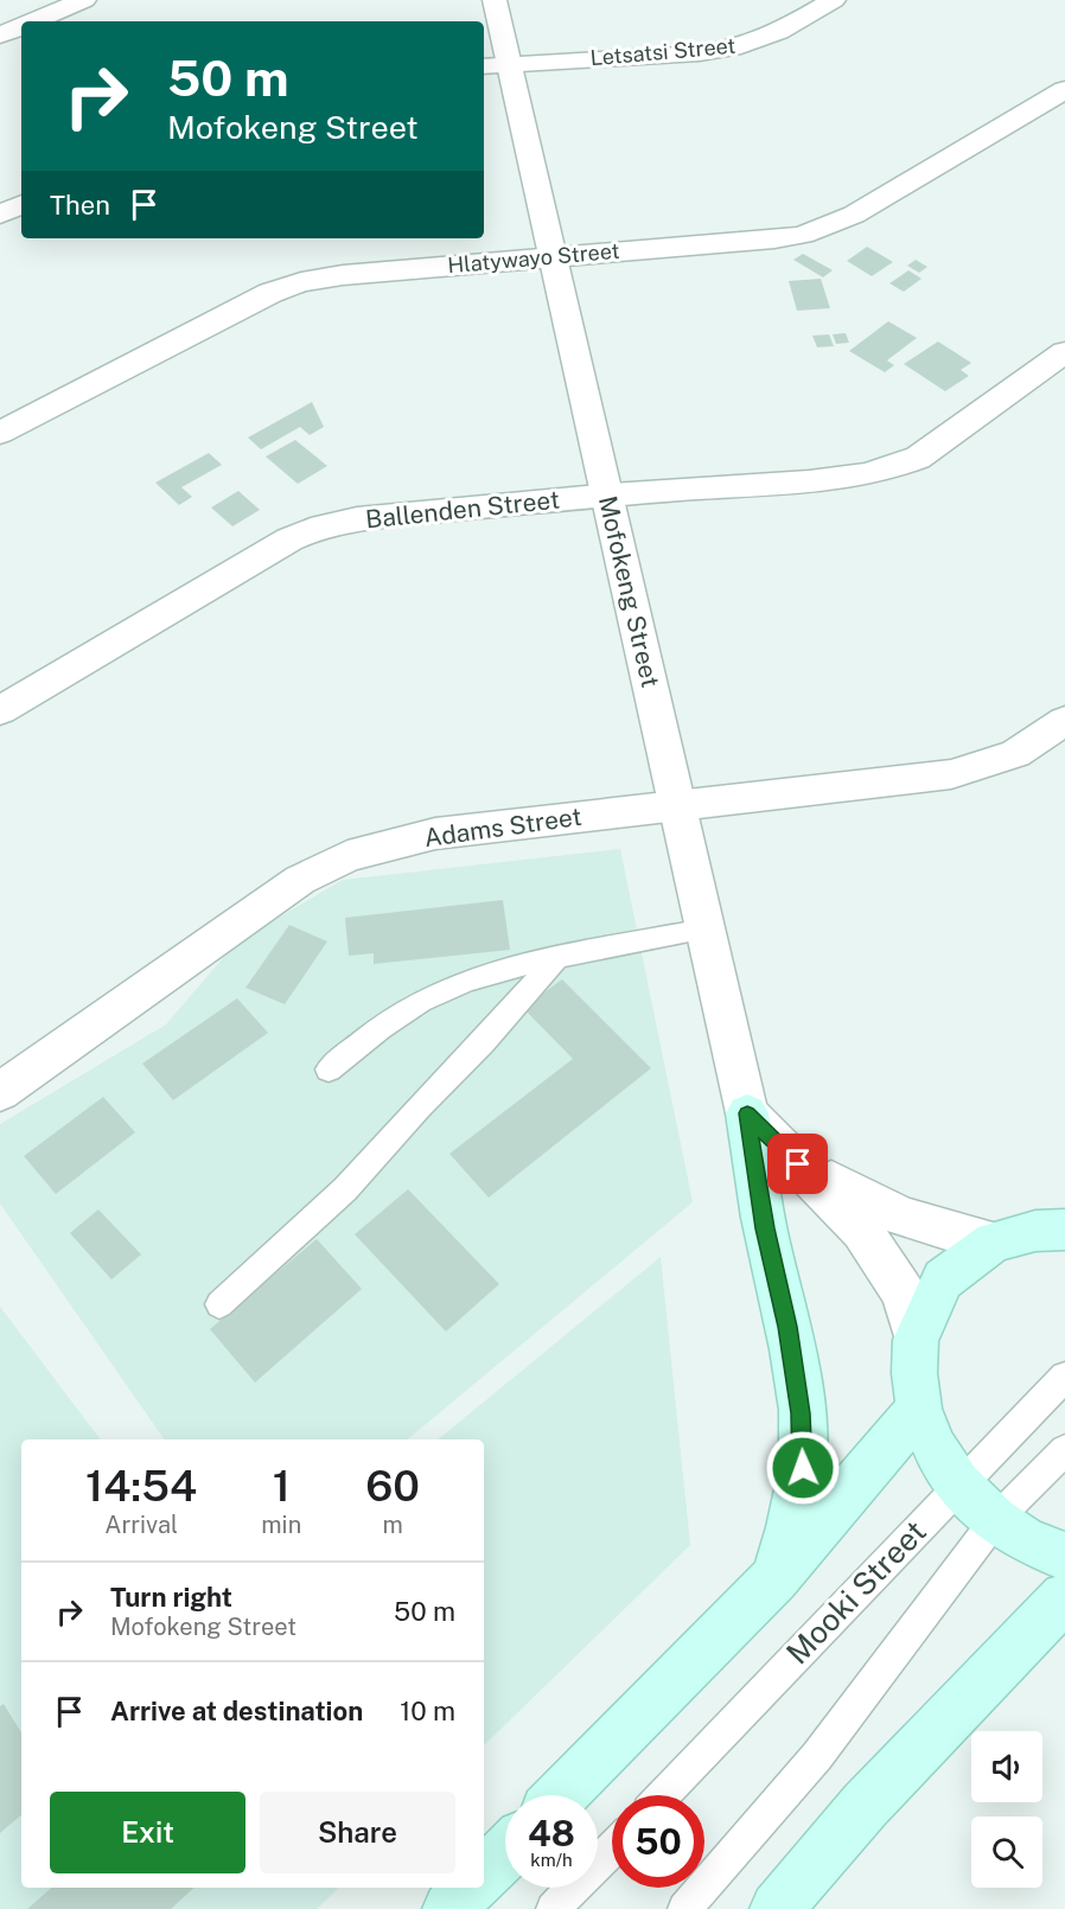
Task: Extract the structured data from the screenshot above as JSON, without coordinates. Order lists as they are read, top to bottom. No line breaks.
{"streets":{"street":["Letsatsi Street","Hlatywayo Street","Ballenden Street","Mofokeng Street","Adams Street"],"lane":["Mooki Street"]},"crossings":[["Letsatsi Street","Mofokeng Street"],["Hlatywayo Street","Mofokeng Street"],["Ballenden Street","Mofokeng Street"],["Mofokeng Street","Adams Street"]],"page":{"turn":["50 m","Mofokeng Street"],"then":"Then","eta":["14:54","Arrival","1","min","60","m"],"list":[{"name":"Turn right","note":"Mofokeng Street","value":"50 m"},{"name":"Arrive at destination","value":"10 m"}],"buttons":["Exit","Share"],"speed":"48 km/h","limit":"50"}}
